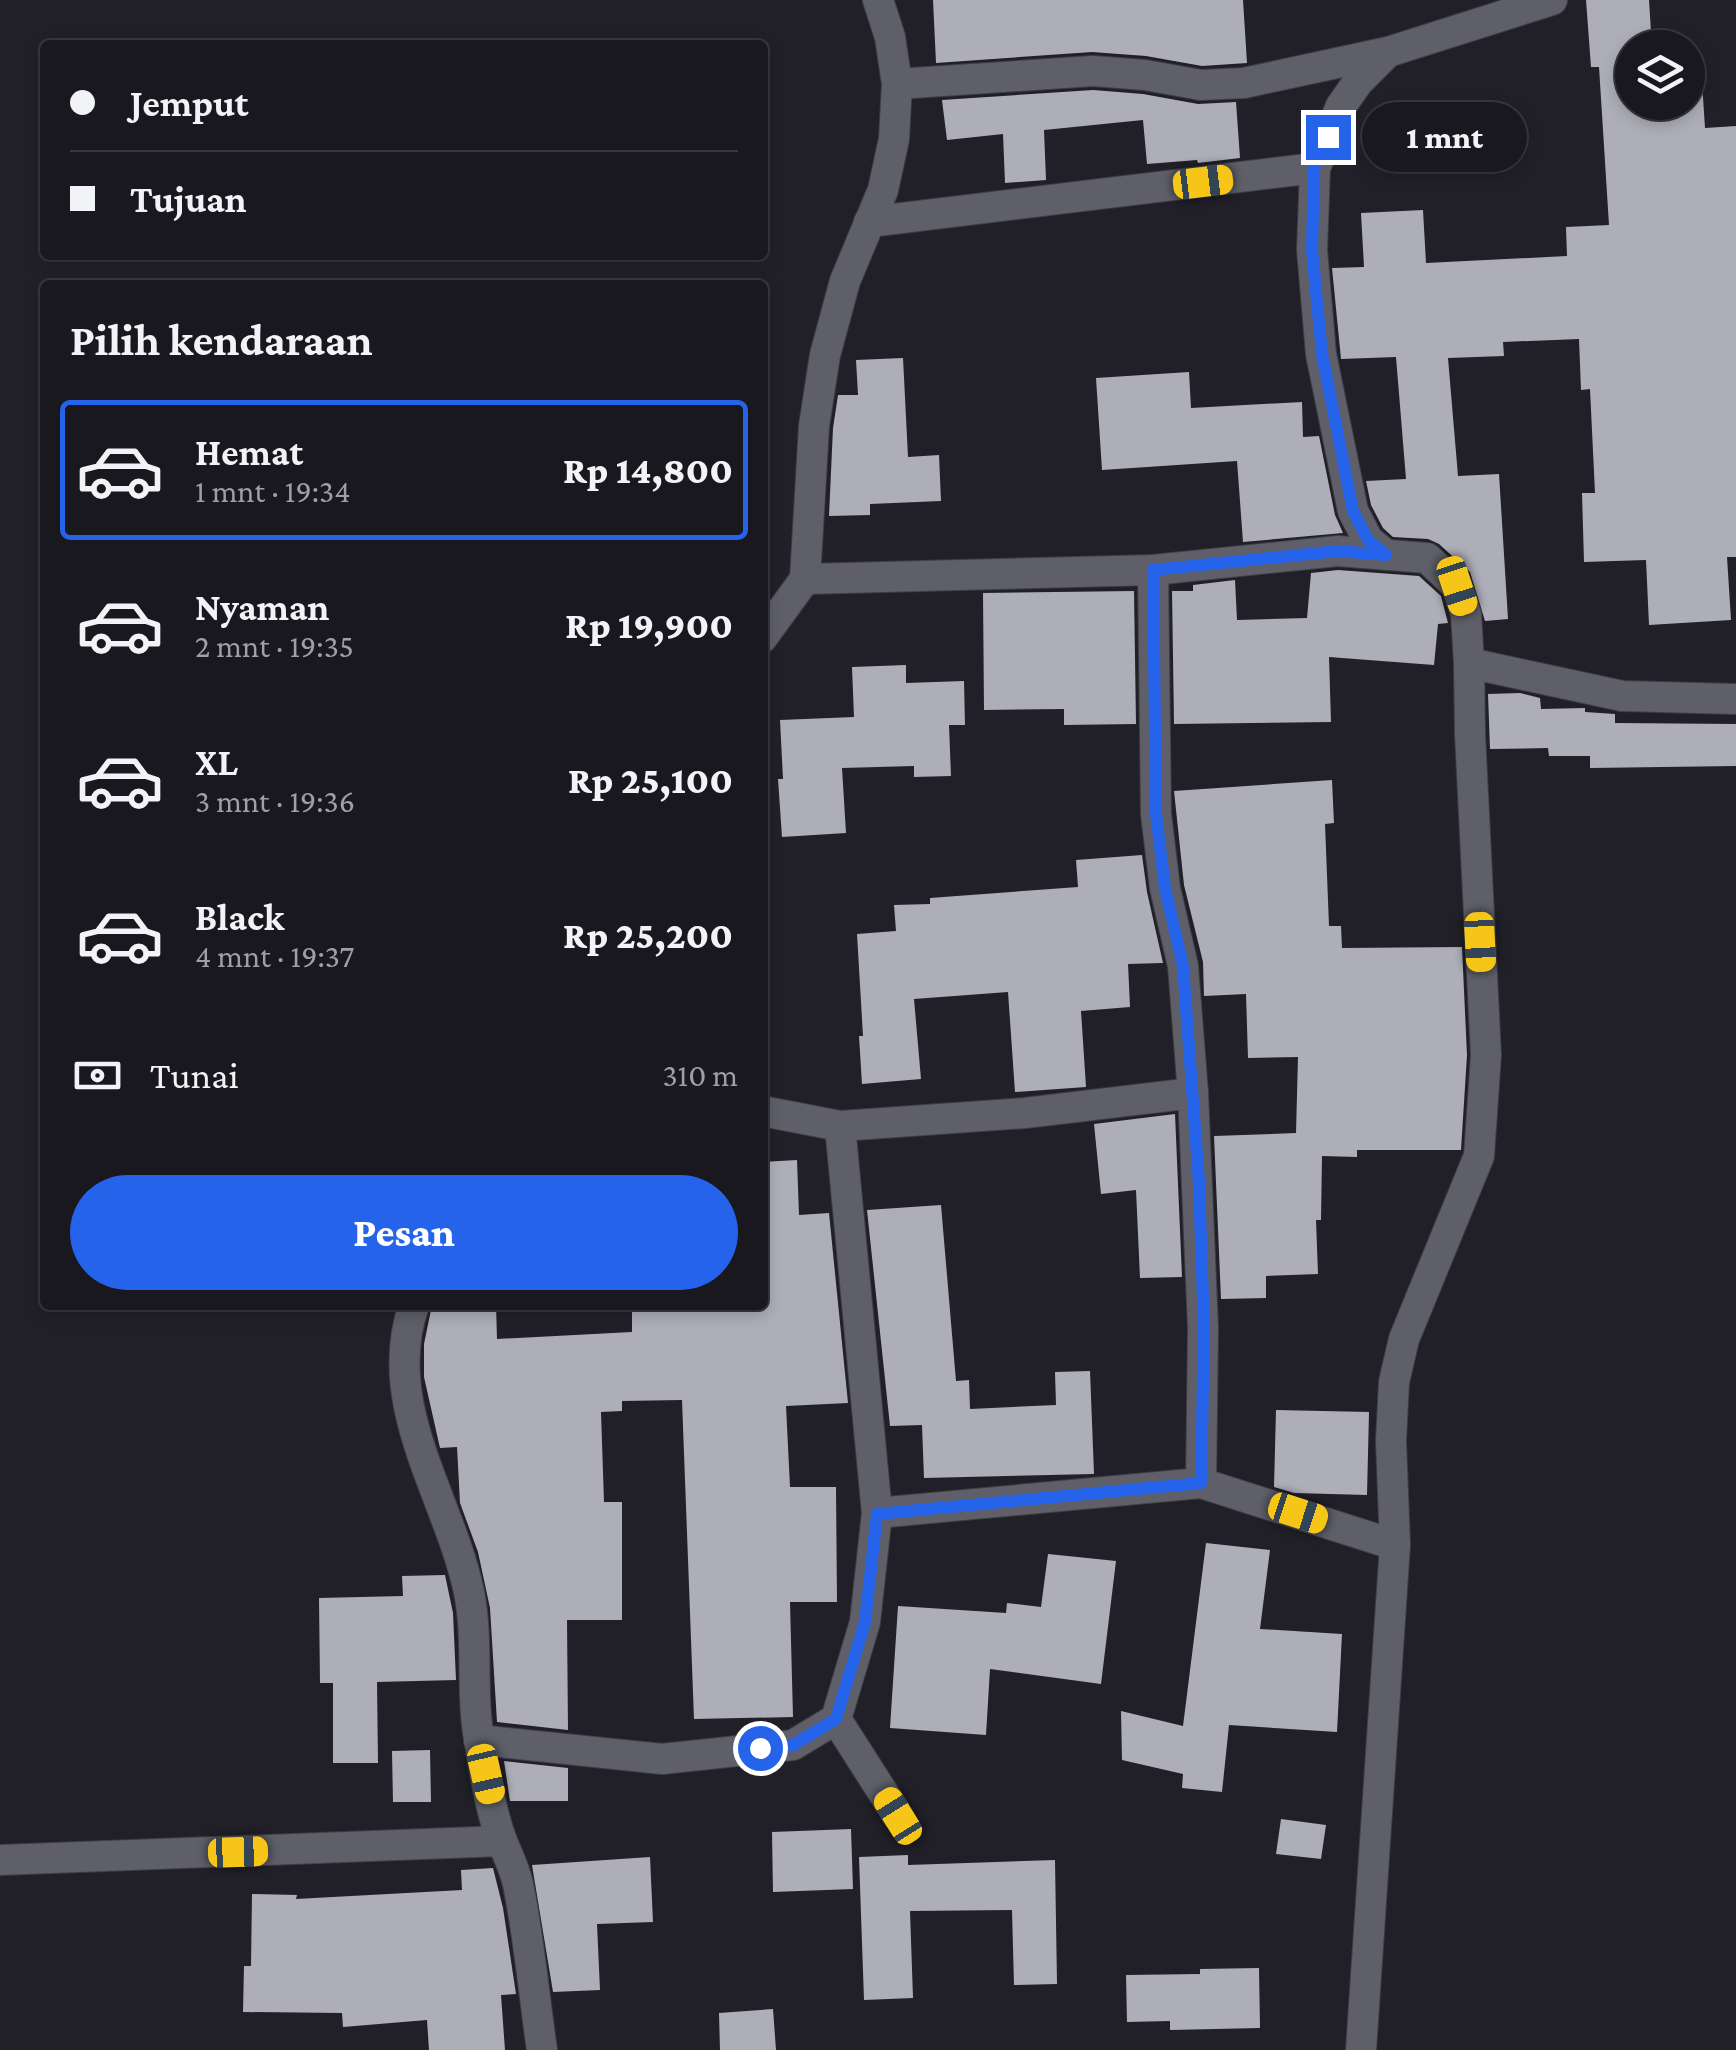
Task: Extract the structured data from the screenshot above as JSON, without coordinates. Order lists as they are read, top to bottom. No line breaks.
{"page":{"banner":["Jemput","Tujuan"],"bubble":"1 mnt","heading":"Pilih kendaraan","list":[{"name":"Hemat","note":"1 mnt · 19:34","value":"Rp 14,800"},{"name":"Nyaman","note":"2 mnt · 19:35","value":"Rp 19,900"},{"name":"XL","note":"3 mnt · 19:36","value":"Rp 25,100"},{"name":"Black","note":"4 mnt · 19:37","value":"Rp 25,200"}],"pay":["Tunai","310 m"],"buttons":"Pesan"}}
